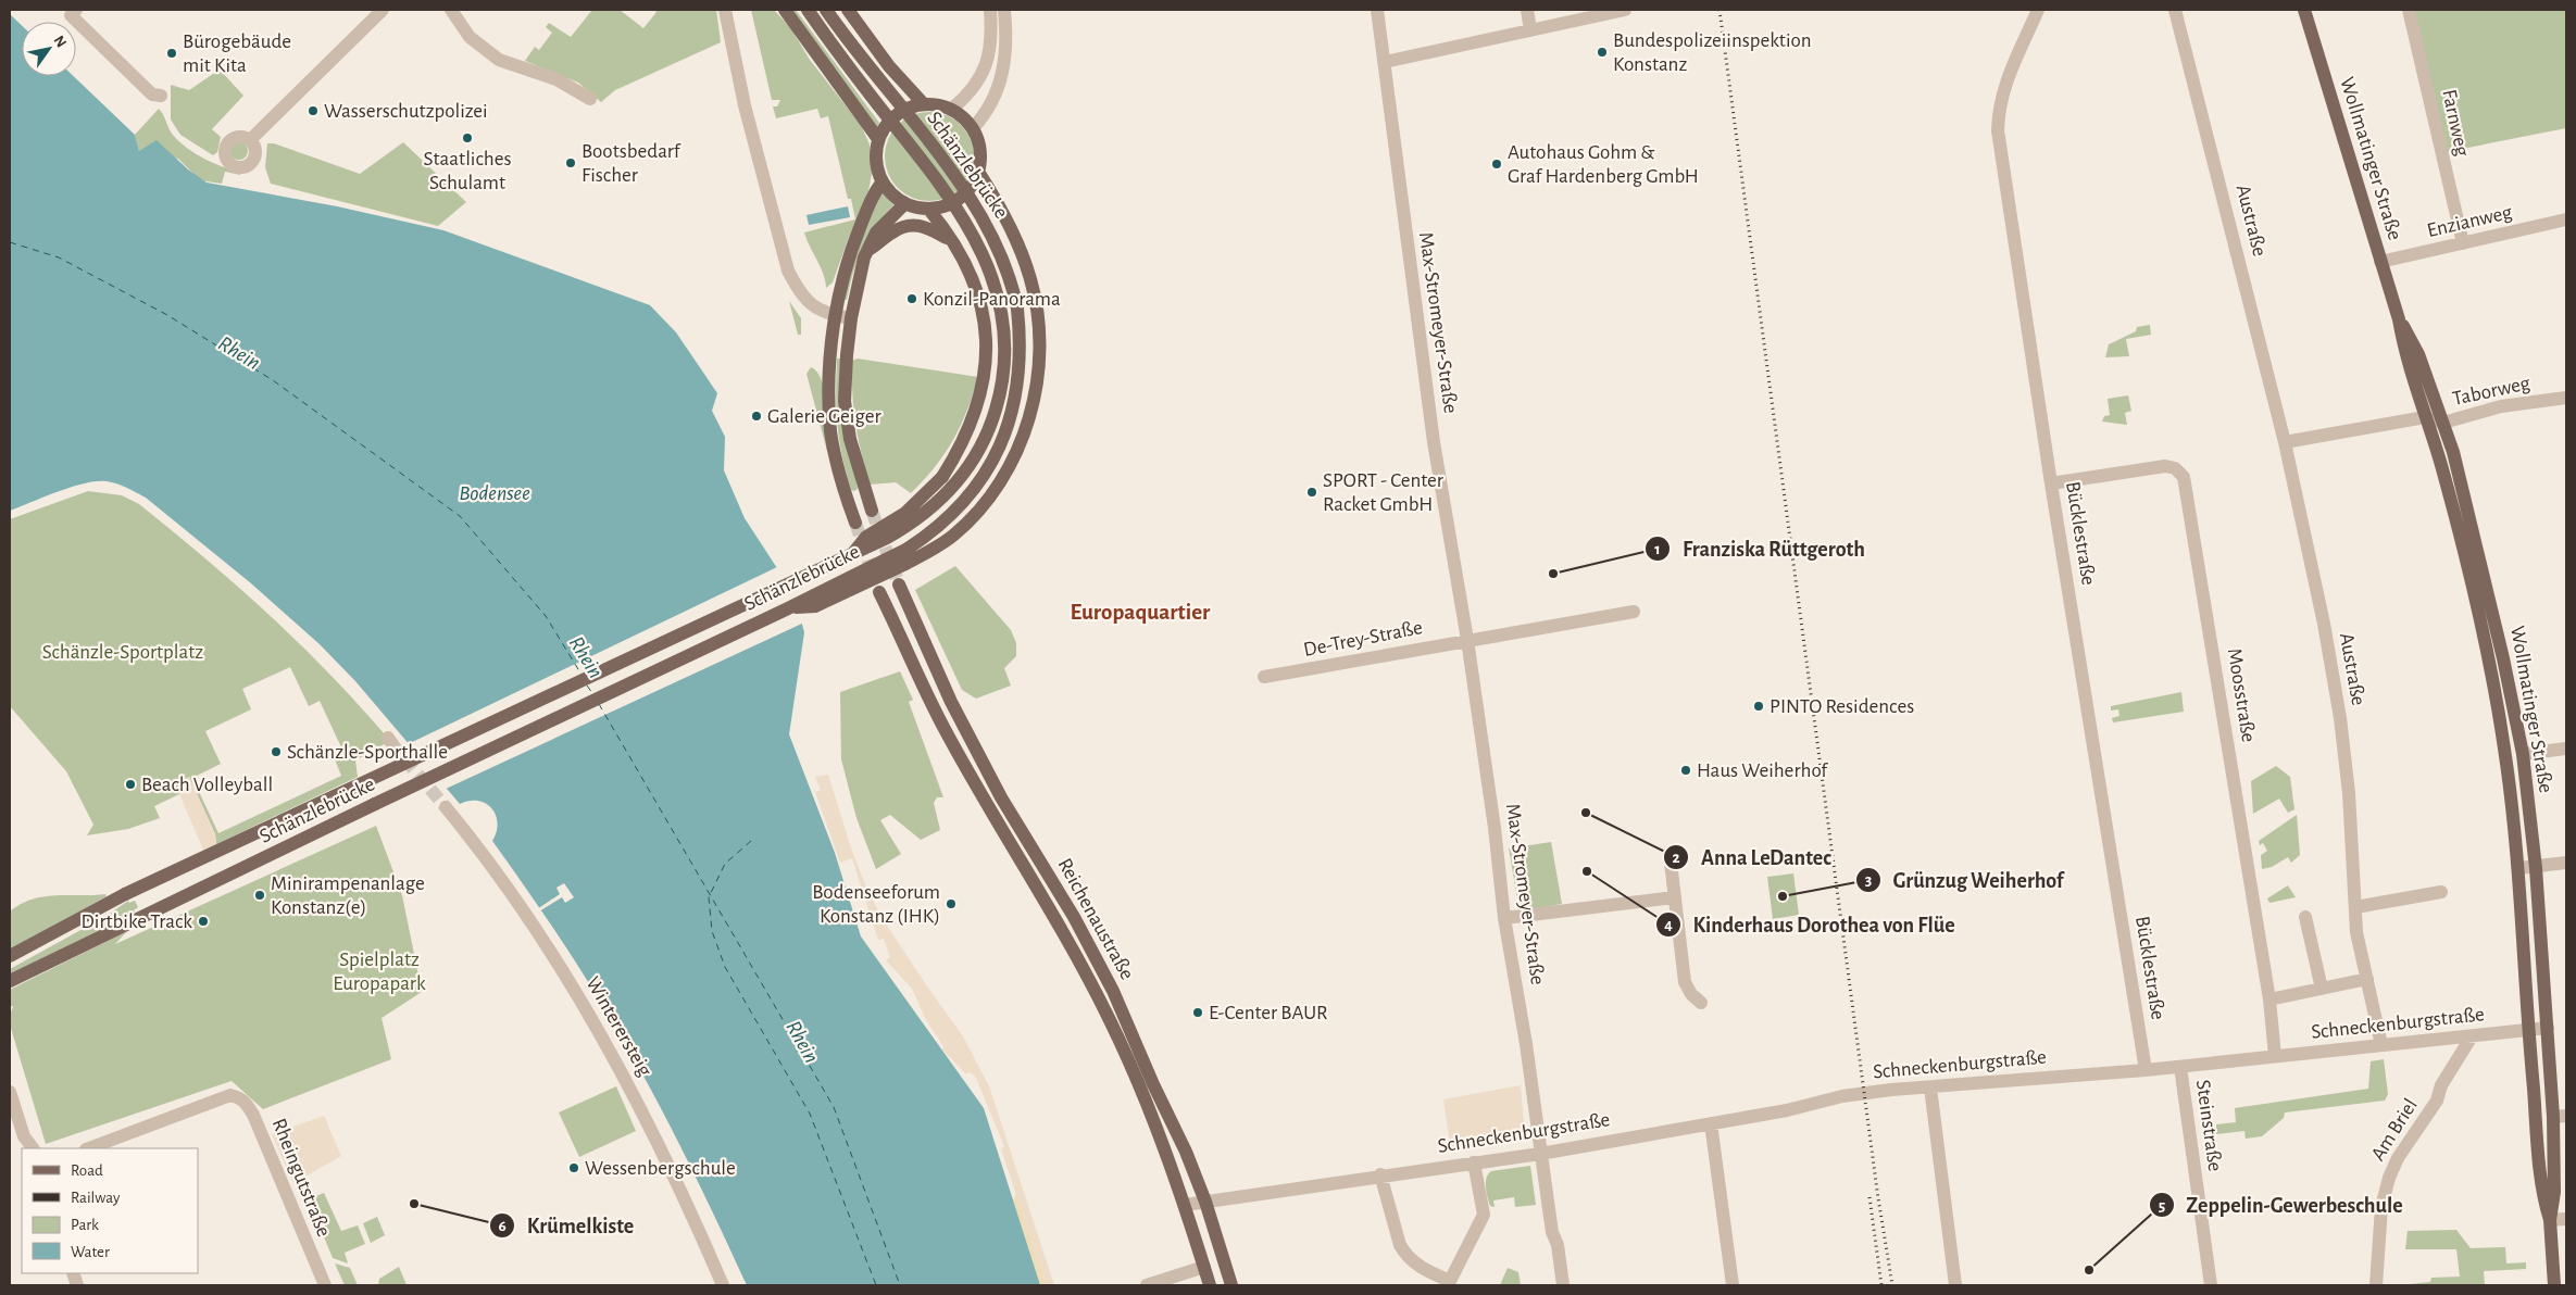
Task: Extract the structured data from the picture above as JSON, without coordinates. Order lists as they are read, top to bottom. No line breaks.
{"streets":{"main road":["Wollmatinger Straße","Schänzlebrücke","Reichenaustraße"],"street":["Farnweg","Austraße","Enzianweg","Max-Stromeyer-Straße","Taborweg","Bücklestraße","De-Trey-Straße","Moosstraße","Schneckenburgstraße","Winterersteig","Steinstraße","Am Briel","Rheingutstraße"]},"crossings":[["Farnweg","Enzianweg"],["Wollmatinger Straße","Enzianweg"],["Wollmatinger Straße","Taborweg"],["Wollmatinger Straße","Schneckenburgstraße"],["Austraße","Schneckenburgstraße"],["Max-Stromeyer-Straße","De-Trey-Straße"],["Max-Stromeyer-Straße","Schneckenburgstraße"],["Bücklestraße","Moosstraße"],["Bücklestraße","Schneckenburgstraße"],["Moosstraße","Schneckenburgstraße"],["Reichenaustraße","Schneckenburgstraße"],["Schneckenburgstraße","Steinstraße"],["Schneckenburgstraße","Am Briel"]],"districts":["Europaquartier"],"water":["Rhein","Bodensee"],"parks":["Schänzle-Sportplatz","Spielplatz Europapark"],"places":["Bundespolizeiinspektion Konstanz","Bürogebäude mit Kita","Wasserschutzpolizei","Staatliches Schulamt","Bootsbedarf Fischer","Autohaus Gohm & Graf Hardenberg GmbH","Konzil-Panorama","Galerie Geiger","SPORT - Center Racket GmbH","Franziska Rüttgeroth","PINTO Residences","Schänzle-Sporthalle","Haus Weiherhof","Beach Volleyball","Anna LeDantec","Kinderhaus Dorothea von Flüe","Minirampenanlage Konstanz(e)","Grünzug Weiherhof","Bodenseeforum Konstanz (IHK)","Dirtbike Track","E-Center BAUR","Wessenbergschule","Krümelkiste","Zeppelin-Gewerbeschule"],"legend":["Road","Railway","Park","Water"],"north":"top right"}
